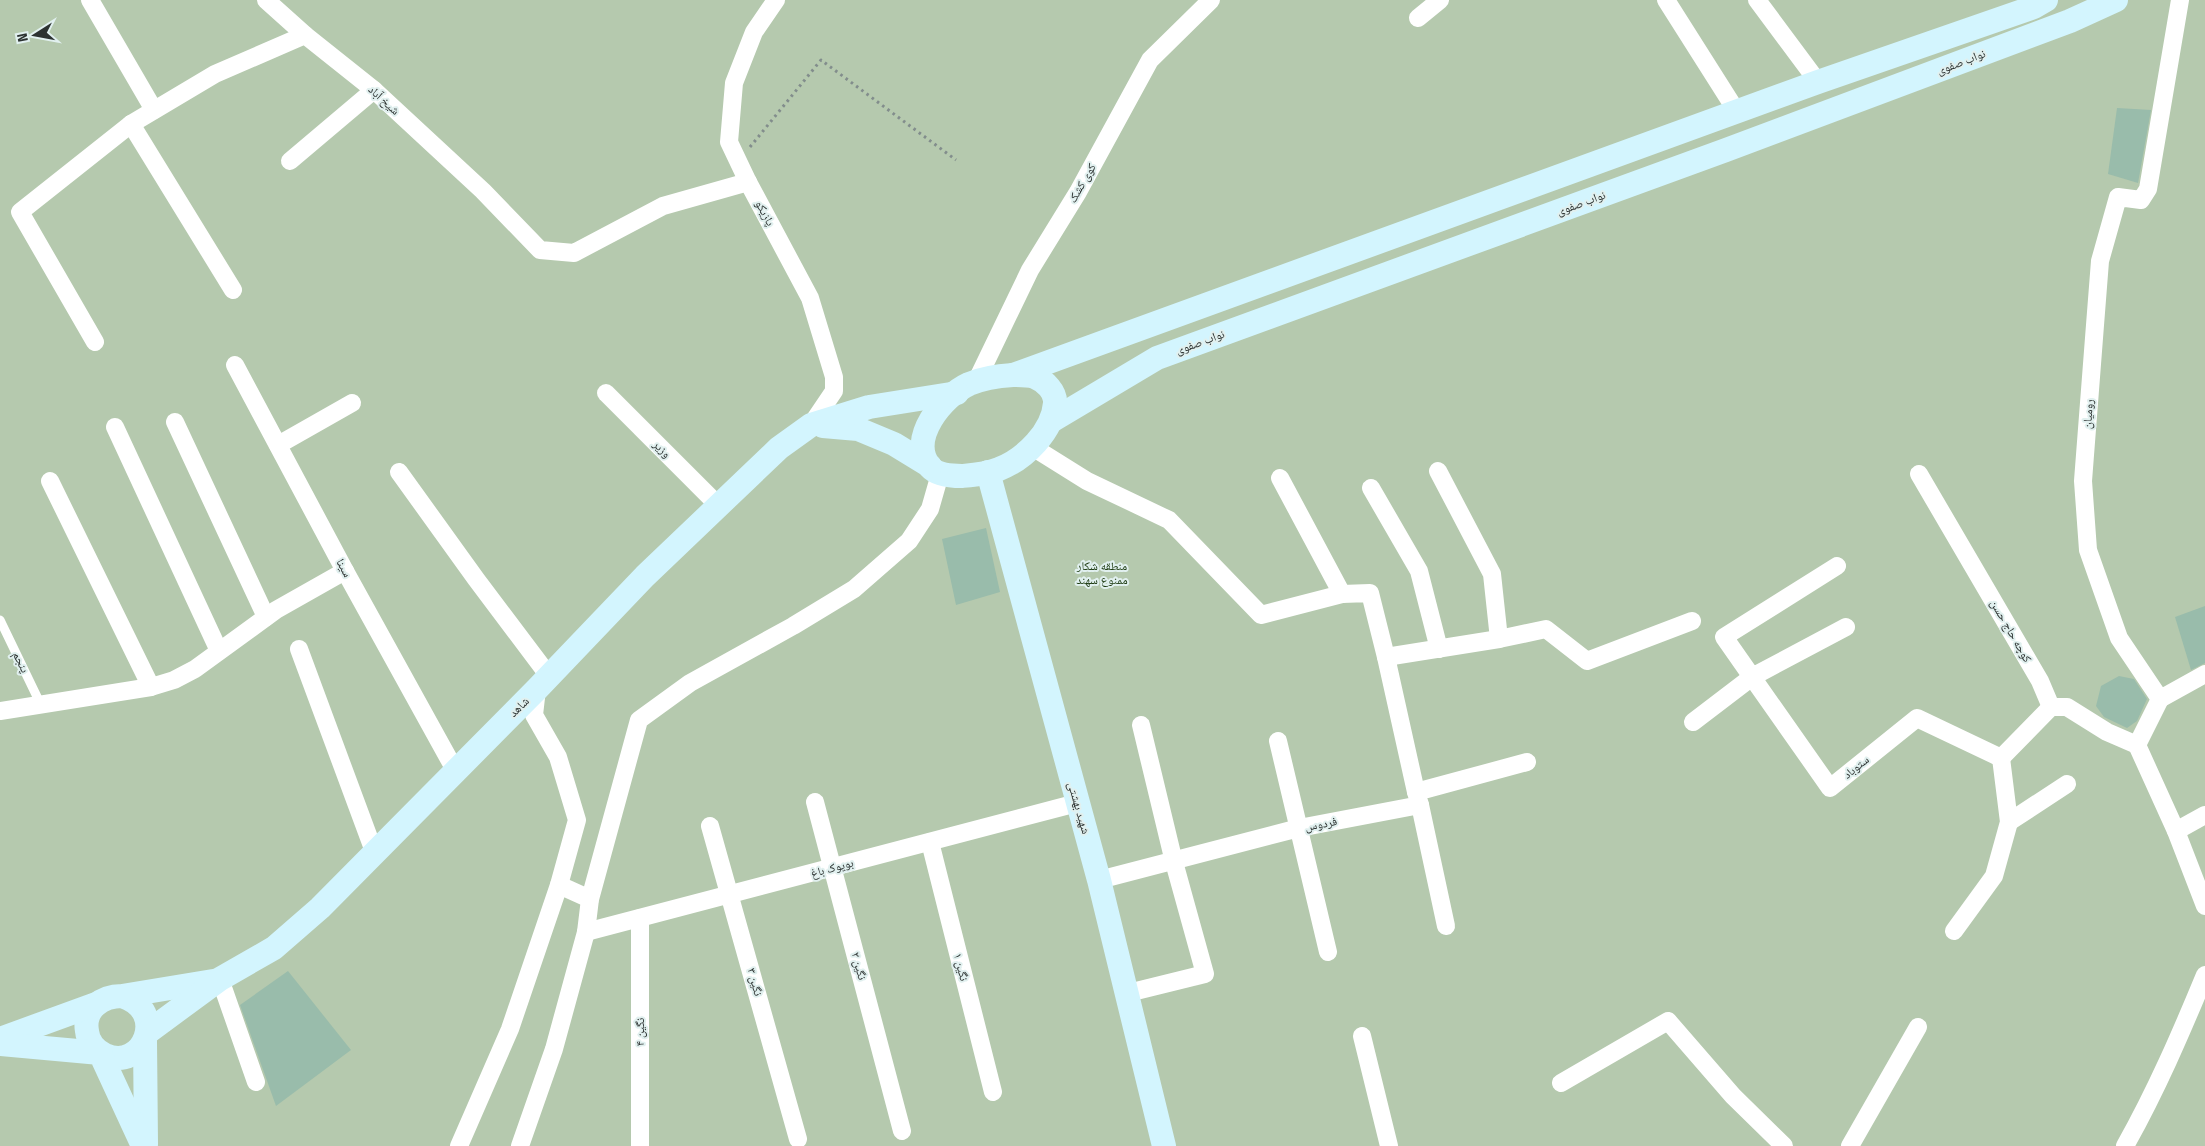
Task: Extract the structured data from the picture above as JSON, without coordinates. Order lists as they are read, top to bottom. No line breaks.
{"streets":{"street":["نواب صفوی","شیخ آباد","کوی کشک","پازیکو","رومیان","وزیر","سینا","کوچه حاج حسن","شاهد","ستوباد","شهید بهشتی","فردوس","بویوک باغ","نگین ۲","نگین ۱","نگین ۳","نگین ۴"],"lane":["پنجم"]},"crossings":[["نواب صفوی","کوی کشک"],["نواب صفوی","شهید بهشتی"],["شیخ آباد","پازیکو"],["کوی کشک","شهید بهشتی"],["پازیکو","شاهد"],["وزیر","شاهد"],["سینا","شاهد"],["شهید بهشتی","فردوس"],["شهید بهشتی","بویوک باغ"],["بویوک باغ","نگین ۲"],["بویوک باغ","نگین ۱"],["بویوک باغ","نگین ۳"],["بویوک باغ","نگین ۴"]],"parks":["منطقه شکار ممنوع سهند"],"north":"left"}
